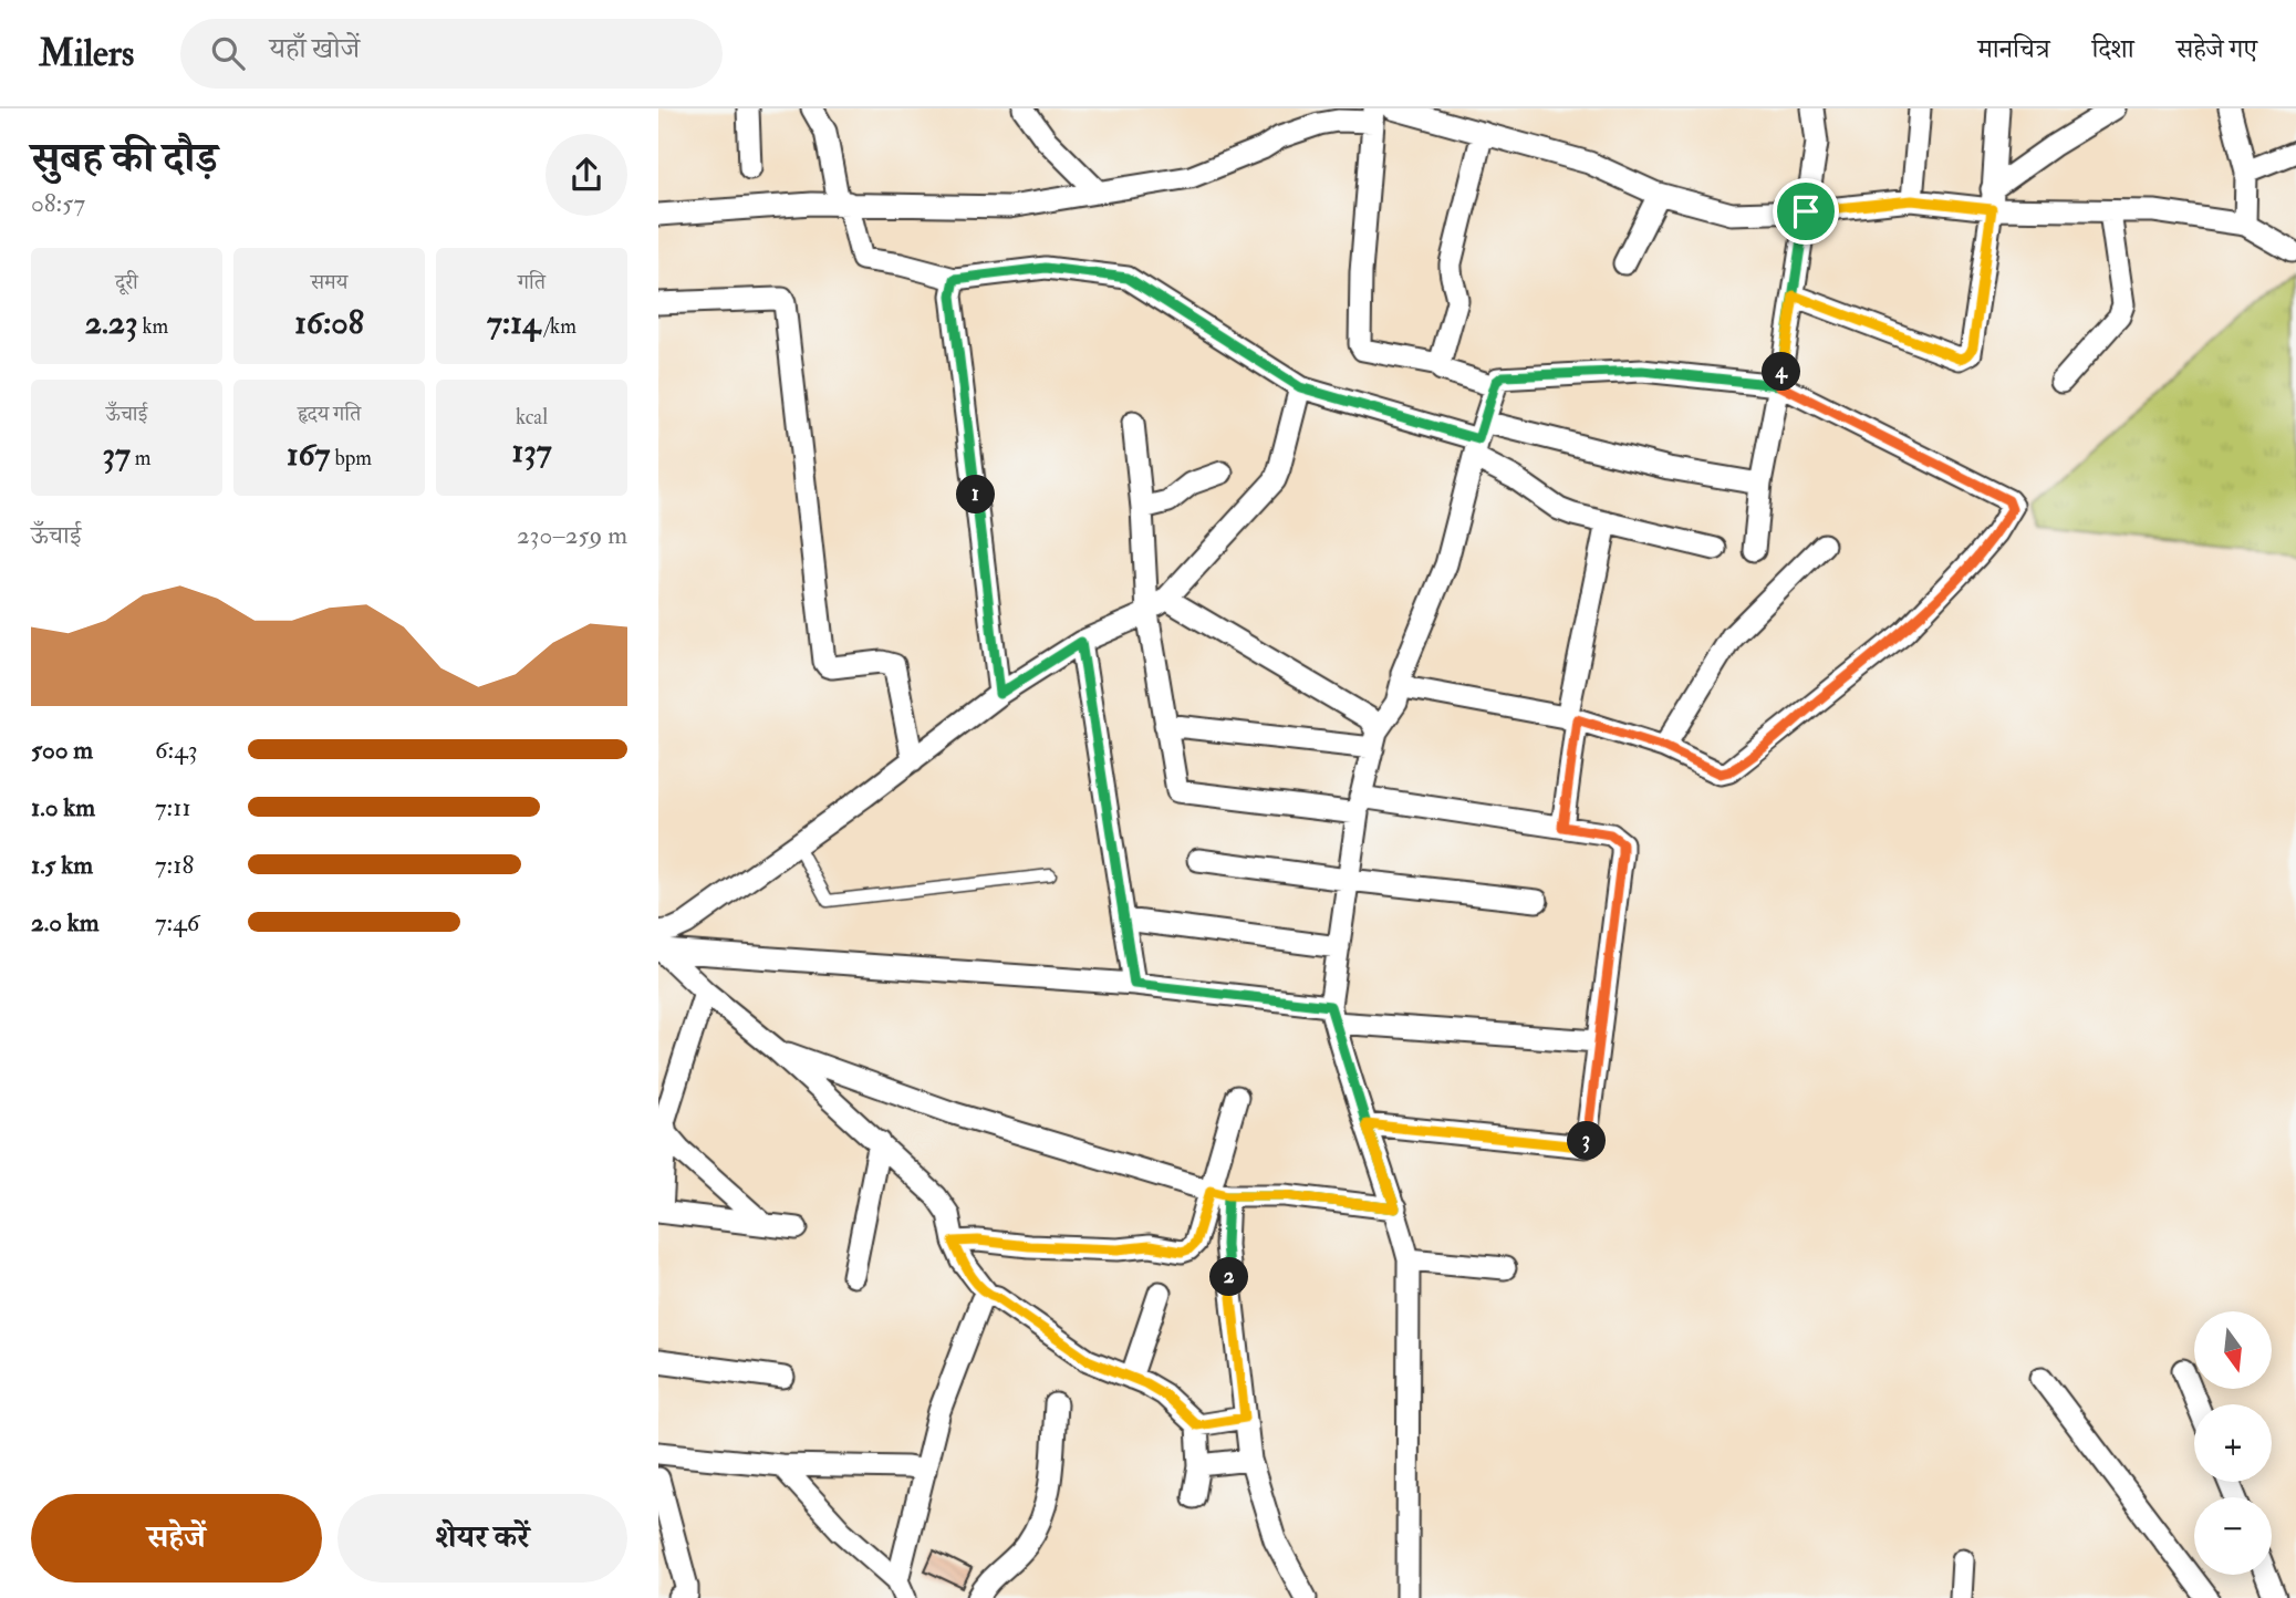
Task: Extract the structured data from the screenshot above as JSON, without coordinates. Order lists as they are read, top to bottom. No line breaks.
{"north":"bottom","page":{"header":"Milers","search":"यहाँ खोजें","nav":["मानचित्र","दिशा","सहेजे गए"],"heading":["सुबह की दौड़","08:57"],"stats":[["दूरी","2.23 km"],["समय","16:08"],["गति","7:14 /km"],["ऊँचाई","37 m"],["हृदय गति","167 bpm"],["kcal","137"]],"pins":["4","1","3","2"],"chart":["ऊँचाई","230–259 m"],"list":[{"name":"500 m","note":"6:43"},{"name":"1.0 km","note":"7:11"},{"name":"1.5 km","note":"7:18"},{"name":"2.0 km","note":"7:46"}],"map_buttons":["+","−"],"buttons":["सहेजें","शेयर करें"]}}
